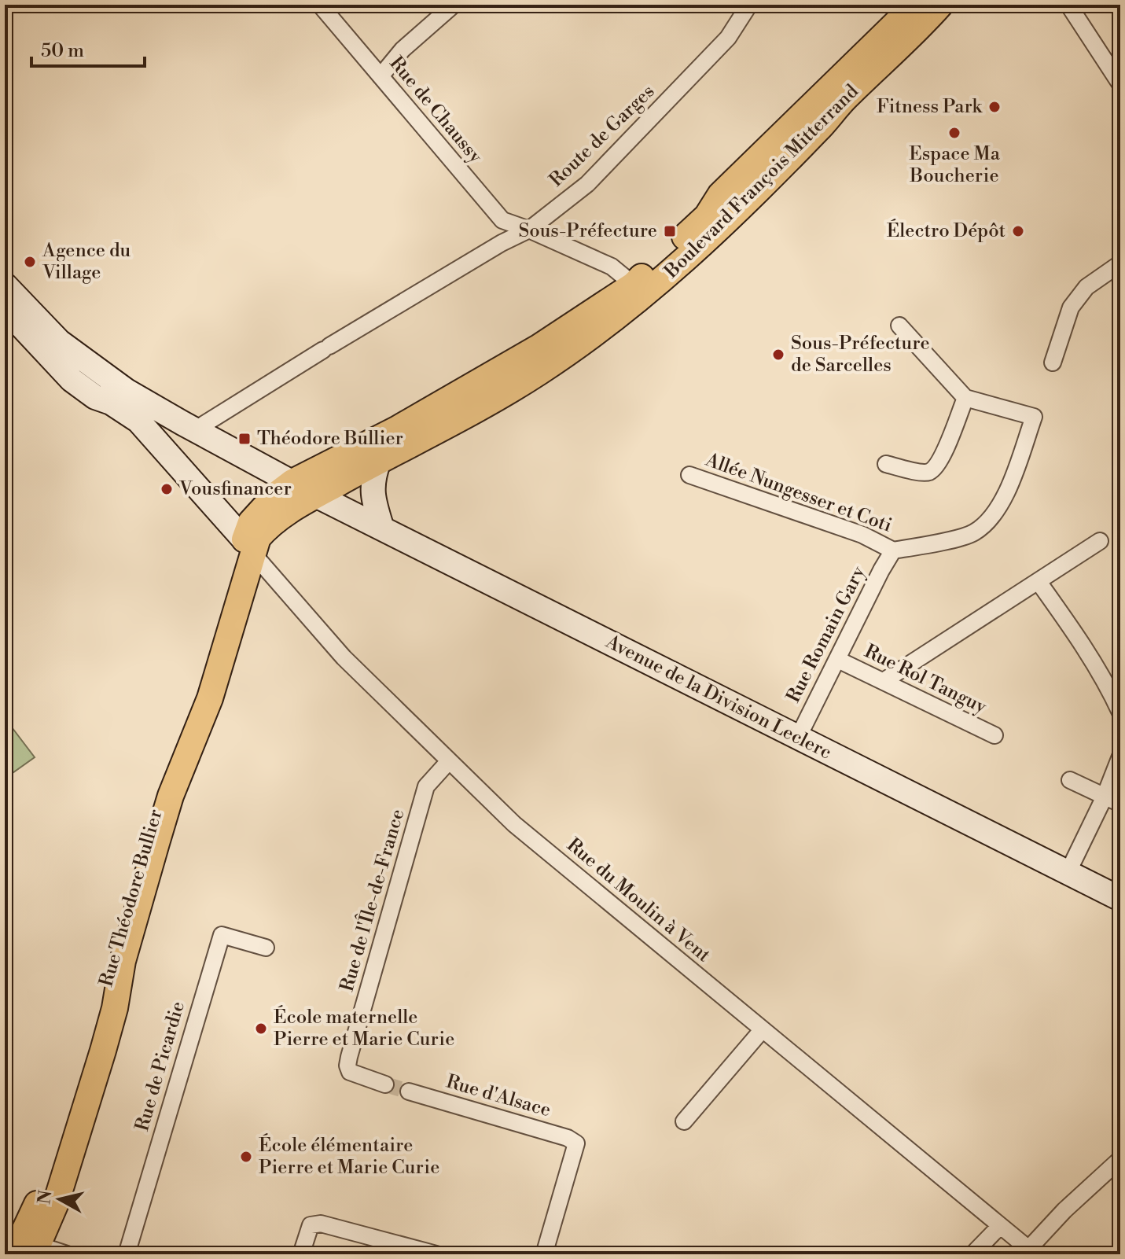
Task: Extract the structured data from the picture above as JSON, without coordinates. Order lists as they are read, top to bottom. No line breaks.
{"streets":{"main road":["Boulevard François Mitterrand","Avenue de la Division Leclerc","Rue Théodore Bullier"],"street":["Rue de Chaussy","Route de Garges","Allée Nungesser et Coti","Rue Romain Gary","Rue Rol Tanguy","Rue de l'Île-de-France","Rue du Moulin à Vent","Rue de Picardie","Rue d'Alsace"]},"crossings":[["Rue de Chaussy","Route de Garges"],["Rue de Chaussy","Boulevard François Mitterrand"],["Route de Garges","Avenue de la Division Leclerc"],["Boulevard François Mitterrand","Avenue de la Division Leclerc"],["Boulevard François Mitterrand","Rue Théodore Bullier"],["Boulevard François Mitterrand","Rue du Moulin à Vent"],["Allée Nungesser et Coti","Rue Romain Gary"],["Rue Romain Gary","Rue Rol Tanguy"],["Rue Romain Gary","Avenue de la Division Leclerc"],["Rue Théodore Bullier","Rue du Moulin à Vent"],["Rue de l'Île-de-France","Rue du Moulin à Vent"]],"places":{"other":["Fitness Park","Espace Ma Boucherie","Électro Dépôt","Agence du Village","Sous-Préfecture de Sarcelles","Vousfinancer","École maternelle Pierre et Marie Curie","École élémentaire Pierre et Marie Curie"],"transit":["Sous-Préfecture","Théodore Bullier"]},"scale_bar":"50 m","north":"left"}
